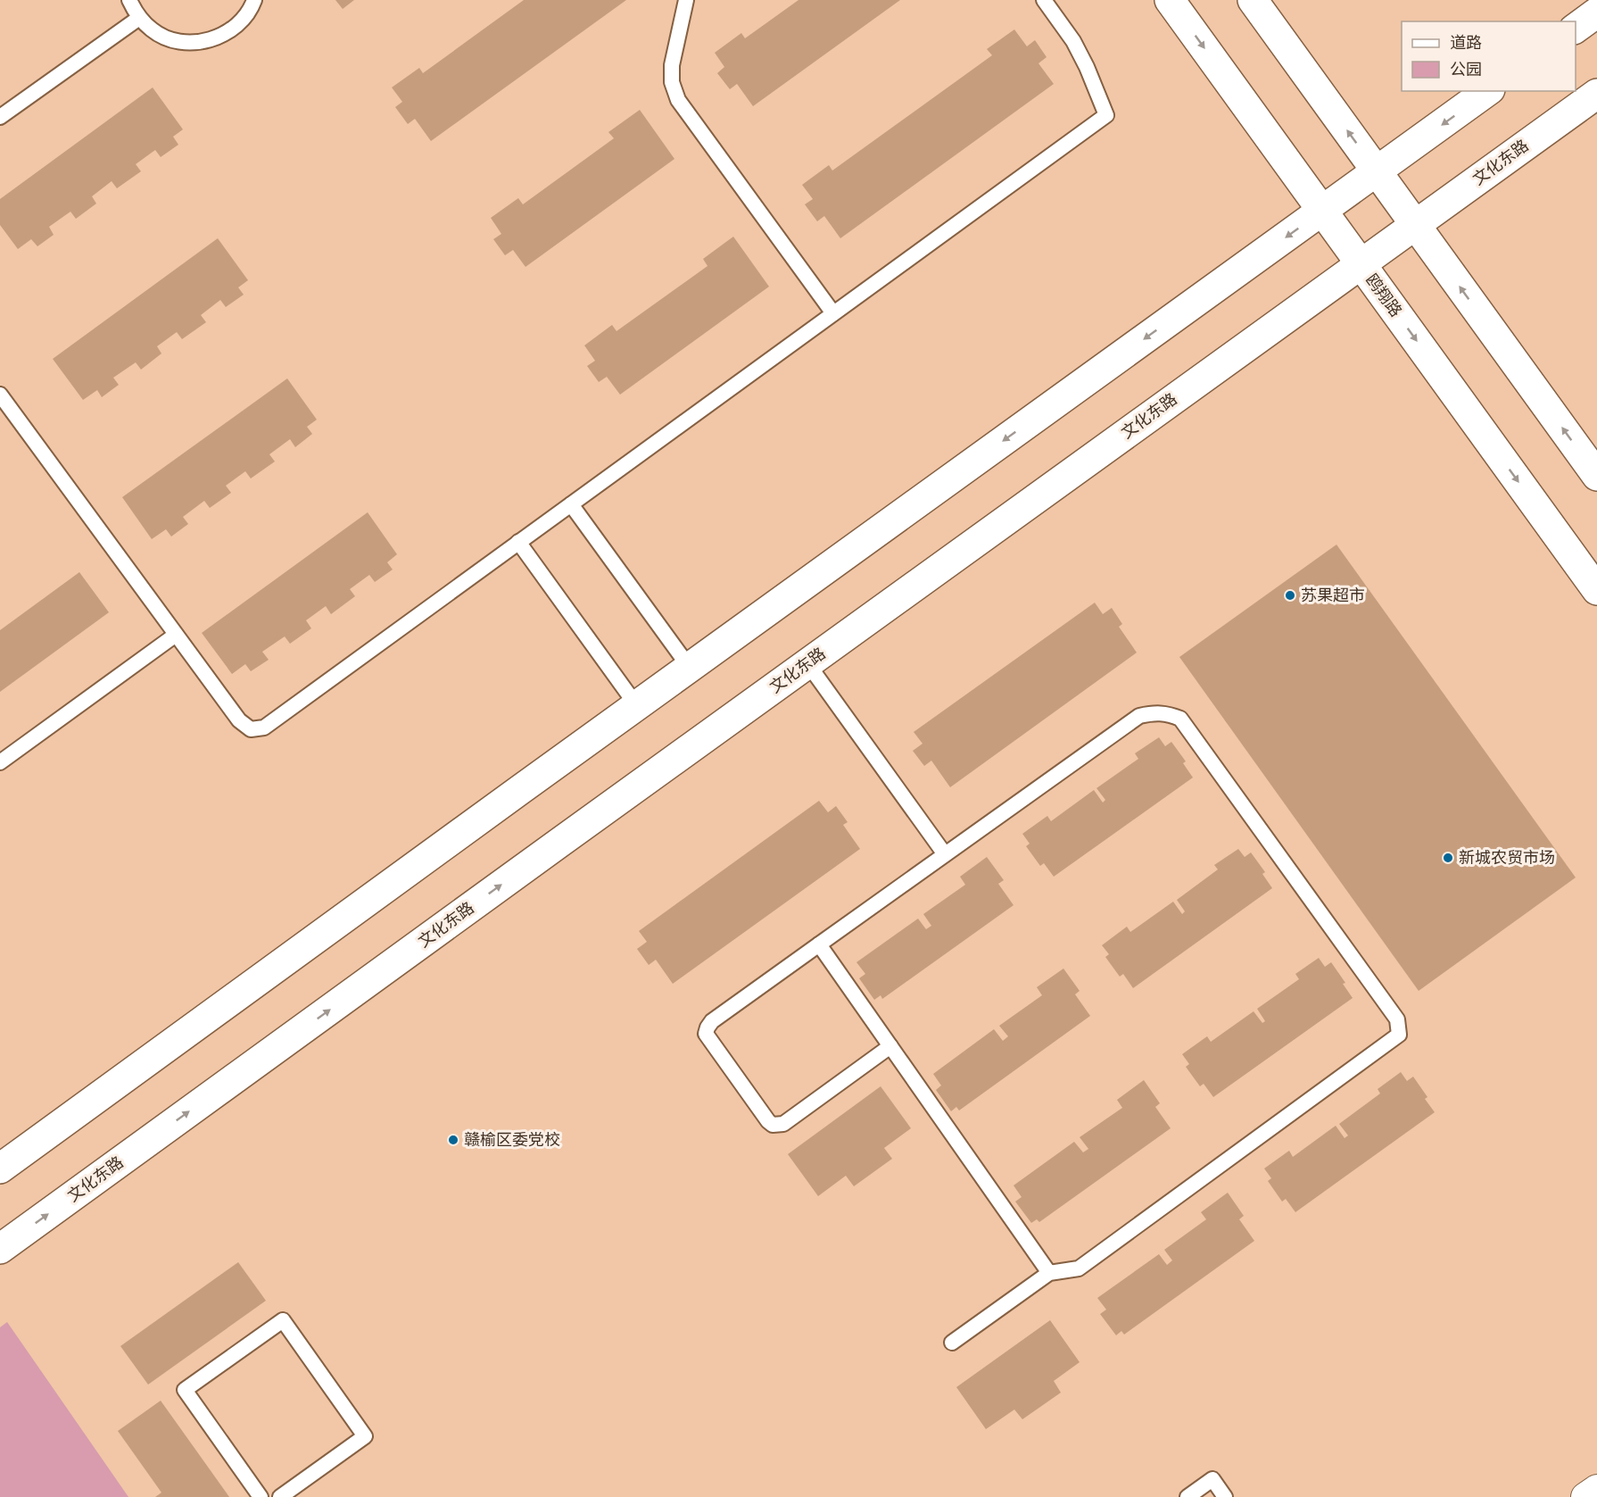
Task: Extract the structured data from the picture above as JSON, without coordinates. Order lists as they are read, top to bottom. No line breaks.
{"streets":{"main road":["文化东路","鸥翔路"]},"crossings":[["文化东路","鸥翔路"]],"places":["苏果超市","新城农贸市场","赣榆区委党校"],"legend":["道路","公园"]}
